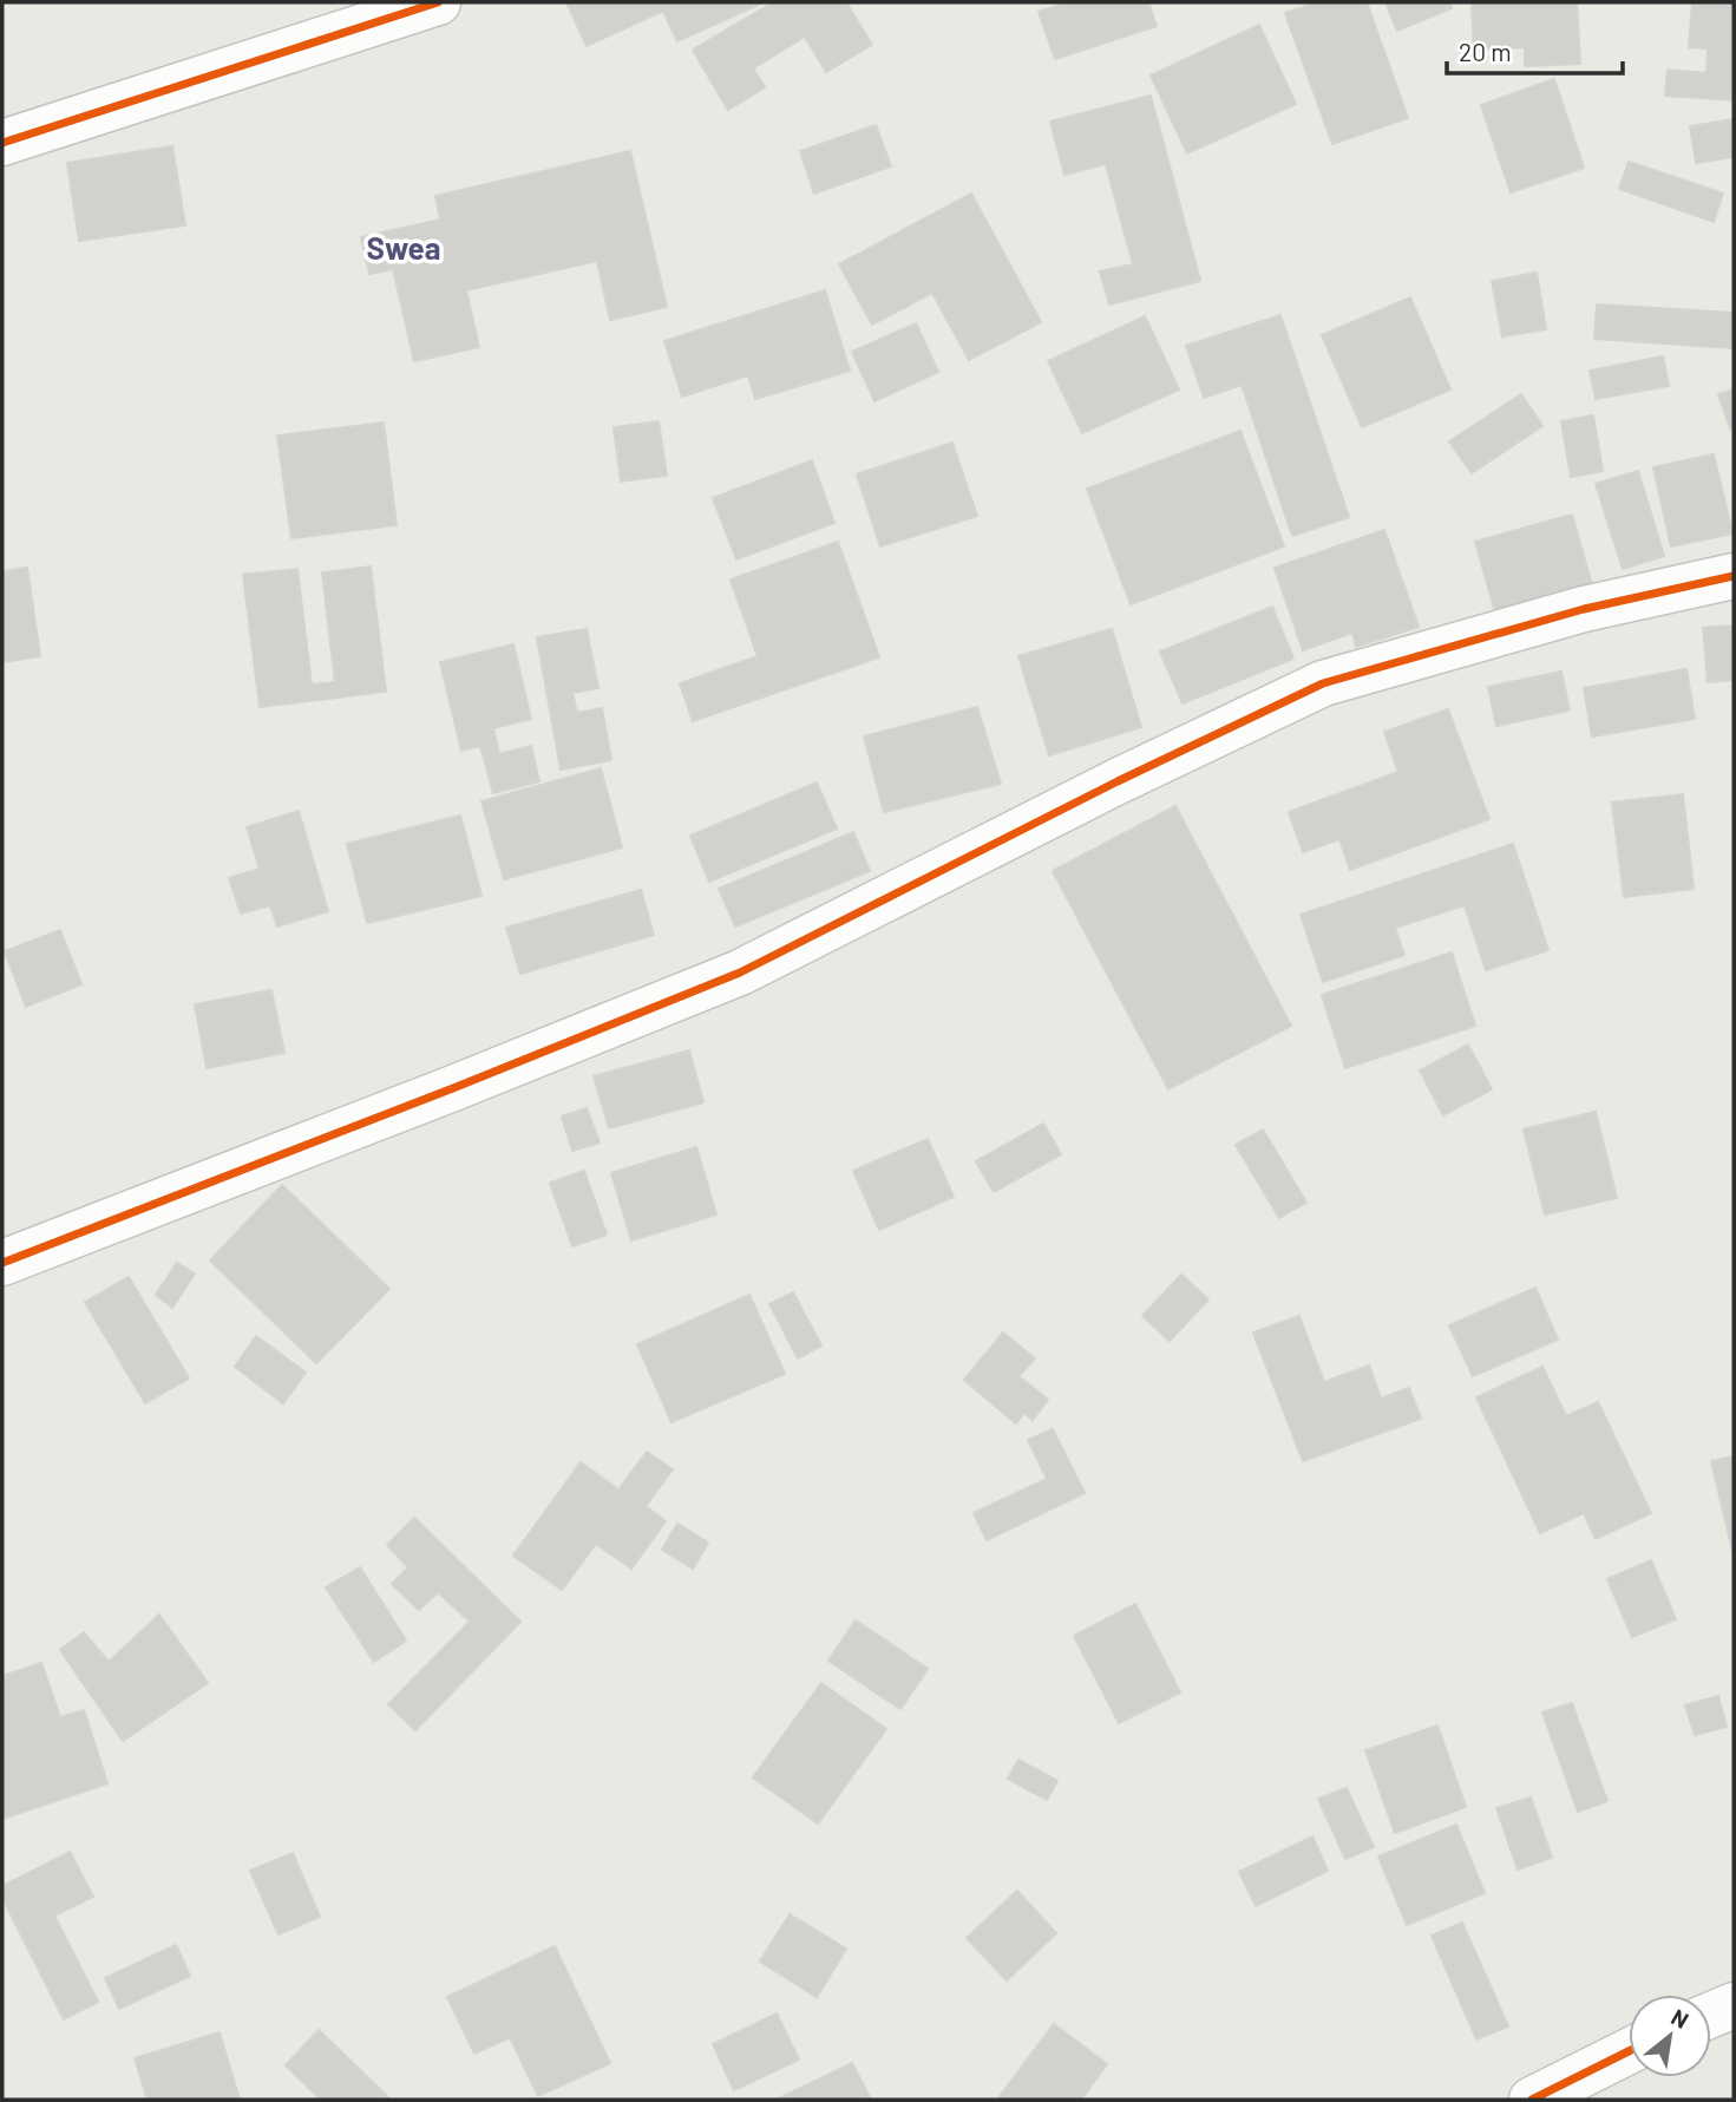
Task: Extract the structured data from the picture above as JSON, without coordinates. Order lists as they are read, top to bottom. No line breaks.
{"districts":["Swea"],"scale_bar":"20 m","north":"top right"}
